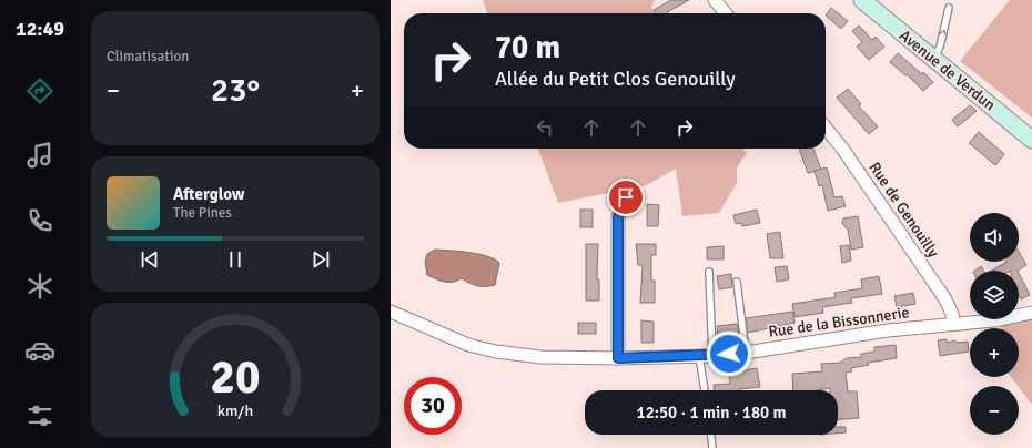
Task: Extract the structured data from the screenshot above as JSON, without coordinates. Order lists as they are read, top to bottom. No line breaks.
{"streets":{"main road":["Avenue de Verdun"],"street":["Rue de Genouilly","Rue de la Bissonnerie"]},"crossings":[["Rue de Genouilly","Rue de la Bissonnerie"]],"page":{"tabs":"12:49","tile":"Climatisation","turn":["70 m","Allée du Petit Clos Genouilly"],"heat":["−","23°","+"],"song":["Afterglow","The Pines"],"map_buttons":["+","−"],"limit":"30","trip":"12:50 · 1 min · 180 m","gauge":["20","km/h"]}}
